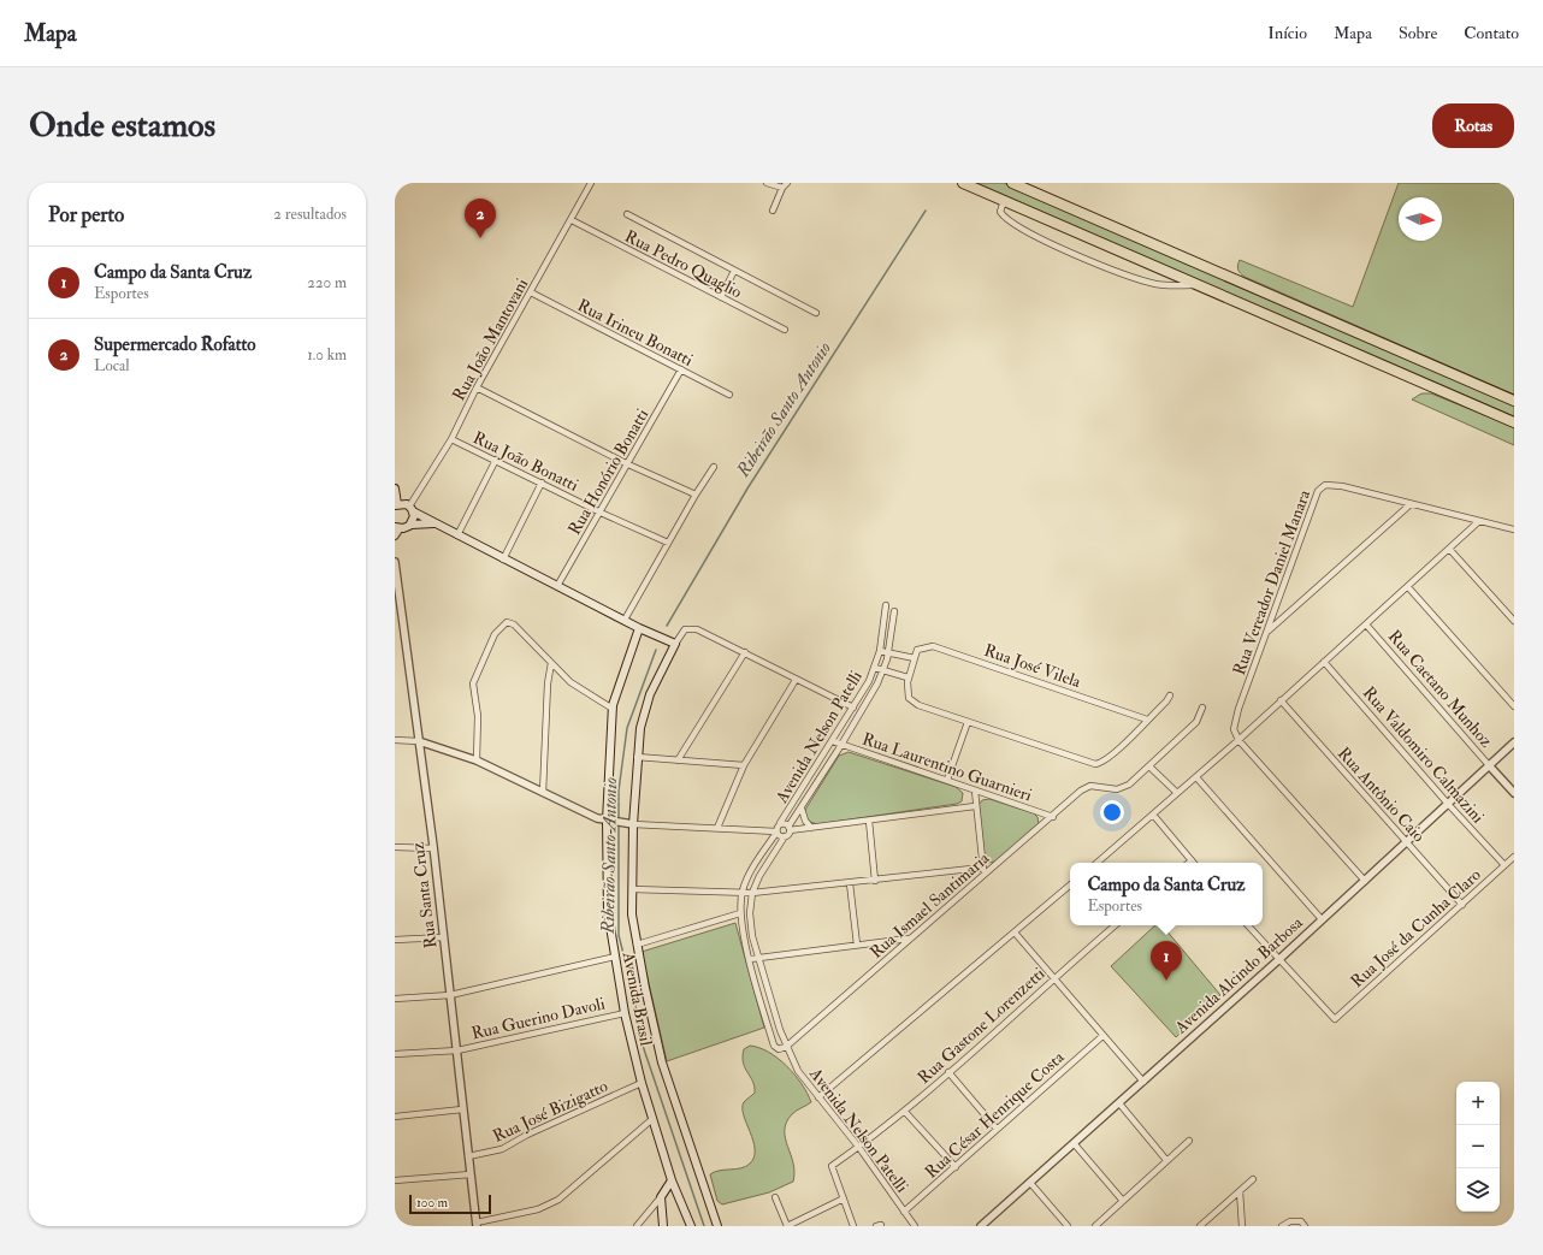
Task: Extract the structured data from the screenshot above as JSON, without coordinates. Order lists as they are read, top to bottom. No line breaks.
{"streets":{"main road":["Avenida Brasil"],"street":["Rua Pedro Quaglio","Rua Irineu Bonatti","Rua João Mantovani","Rua João Bonatti","Rua Honório Bonatti","Rua Vereador Daniel Manara","Rua José Vilela","Rua Caetano Munhoz","Avenida Nelson Patelli","Rua Valdomiro Calmazini","Rua Laurentino Guarnieri","Rua Antônio Caio","Rua Santa Cruz","Rua Ismael Santimaria","Rua José da Cunha Claro","Avenida Alcindo Barbosa","Rua Guerino Davoli","Rua Gastone Lorenzetti","Rua José Bizigatto","Rua César Henrique Costa"]},"crossings":[["Rua Pedro Quaglio","Rua João Mantovani"],["Rua Irineu Bonatti","Rua João Mantovani"],["Rua Irineu Bonatti","Rua Honório Bonatti"],["Rua João Mantovani","Rua João Bonatti"],["Rua João Bonatti","Rua Honório Bonatti"],["Rua Caetano Munhoz","Avenida Alcindo Barbosa"],["Avenida Nelson Patelli","Rua Laurentino Guarnieri"],["Avenida Nelson Patelli","Rua Ismael Santimaria"],["Avenida Nelson Patelli","Rua Gastone Lorenzetti"],["Avenida Nelson Patelli","Rua César Henrique Costa"],["Rua Valdomiro Calmazini","Rua José da Cunha Claro"],["Rua Valdomiro Calmazini","Avenida Alcindo Barbosa"],["Rua Laurentino Guarnieri","Rua Ismael Santimaria"],["Rua Antônio Caio","Rua José da Cunha Claro"],["Rua Antônio Caio","Avenida Alcindo Barbosa"],["Rua Santa Cruz","Rua Guerino Davoli"],["Rua Santa Cruz","Rua José Bizigatto"],["Rua José da Cunha Claro","Avenida Alcindo Barbosa"],["Avenida Brasil","Rua Guerino Davoli"],["Avenida Brasil","Rua José Bizigatto"]],"water":["Ribeirão Santo Antonio"],"scale_bar":"100 m","north":"right","page":{"header":"Mapa","nav":["Início","Mapa","Sobre","Contato"],"buttons":"Rotas","title":"Onde estamos","heading":["Por perto","2 resultados"],"pins":["2","1"],"list":[{"mark":"1","name":"Campo da Santa Cruz","note":"Esportes","value":"220 m"},{"mark":"2","name":"Supermercado Rofatto","note":"Local","value":"1.0 km"}],"popup":["Campo da Santa Cruz","Esportes"],"map_buttons":["+","−"],"scale":"100 m"}}
